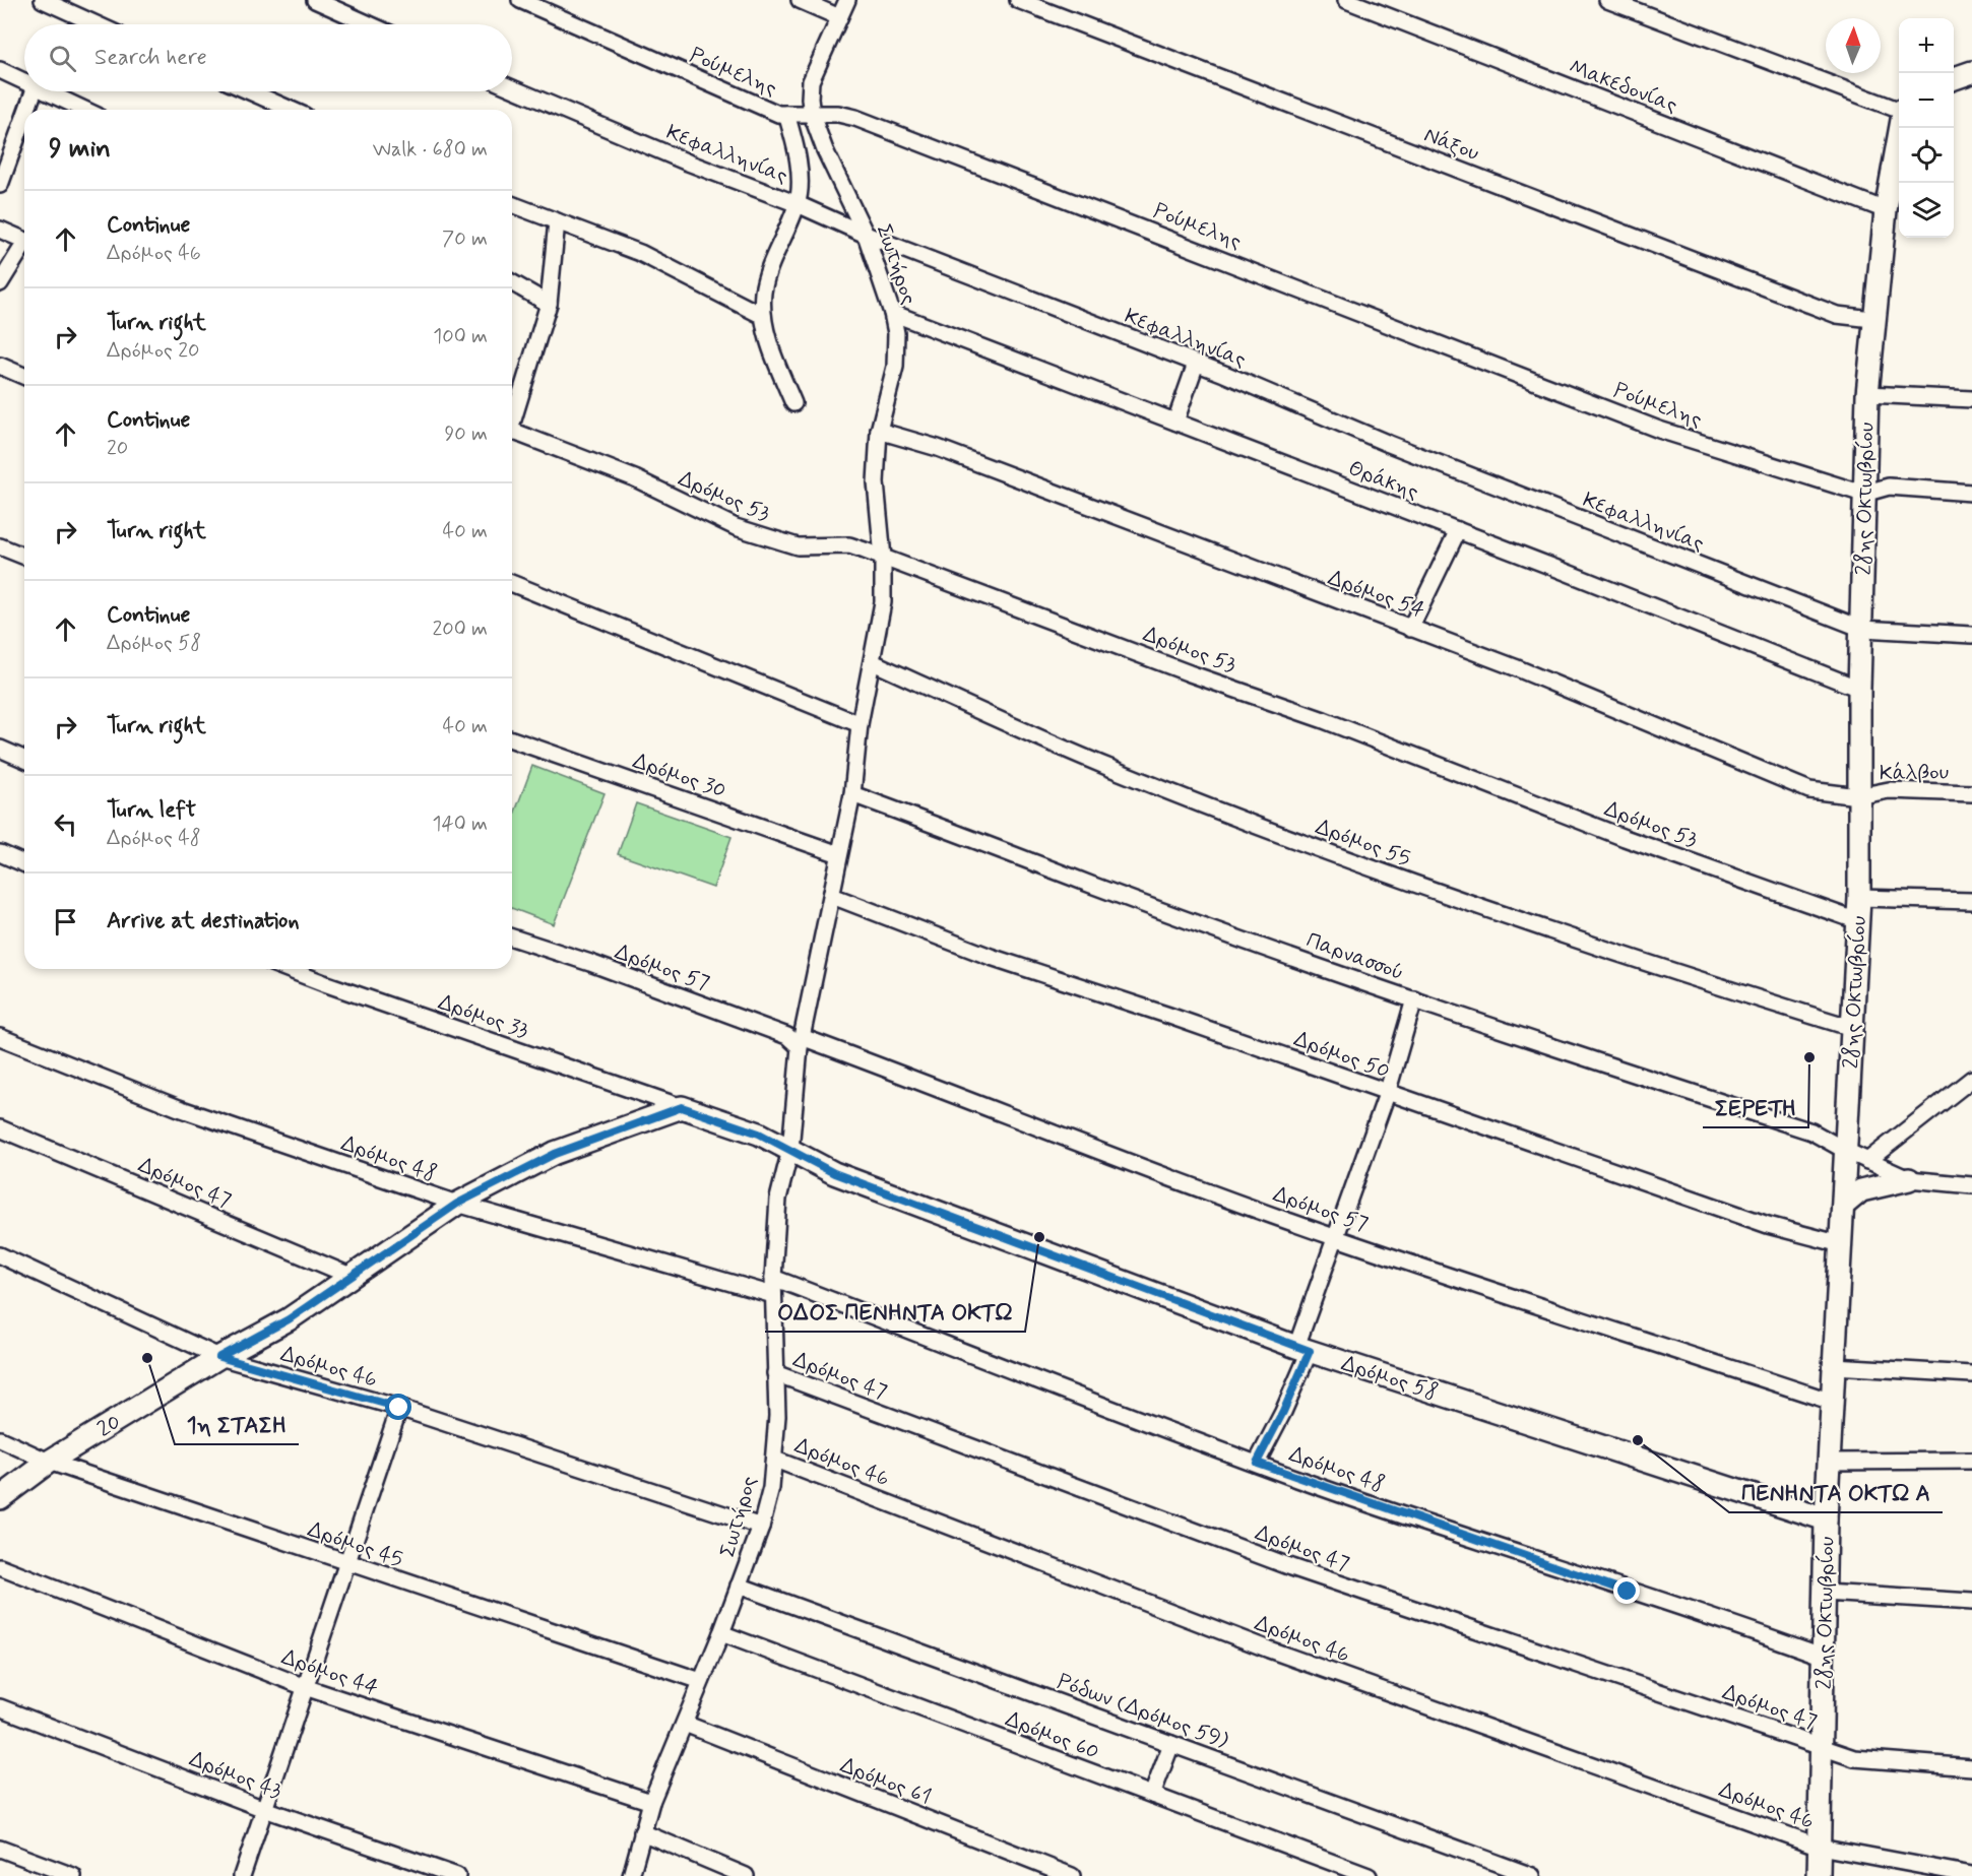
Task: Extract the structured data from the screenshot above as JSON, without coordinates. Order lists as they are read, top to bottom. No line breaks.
{"streets":{"street":["Ρούμελης","Μακεδονίας","Νάξου","Κεφαλληνίας","Σωτήρος","Θράκης","Δρόμος 53","28ης Οκτωβρίου","Δρόμος 54","Κάλβου","Δρόμος 30","Δρόμος 55","Παρνασσού","Δρόμος 57","Δρόμος 33","Δρόμος 50","Δρόμος 48","Δρόμος 47","Δρόμος 46","Δρόμος 58","20","Δρόμος 45","Δρόμος 44","Ρόδων (Δρόμος 59)","Δρόμος 60","Δρόμος 43","Δρόμος 61"]},"crossings":[["Ρούμελης","Σωτήρος"],["Ρούμελης","28ης Οκτωβρίου"],["Μακεδονίας","28ης Οκτωβρίου"],["Νάξου","28ης Οκτωβρίου"],["Κεφαλληνίας","Σωτήρος"],["Κεφαλληνίας","28ης Οκτωβρίου"],["Σωτήρος","Θράκης"],["Σωτήρος","Δρόμος 53"],["Σωτήρος","Δρόμος 54"],["Σωτήρος","Δρόμος 30"],["Σωτήρος","Δρόμος 55"],["Σωτήρος","Παρνασσού"],["Σωτήρος","Δρόμος 57"],["Σωτήρος","Δρόμος 50"],["Σωτήρος","Δρόμος 48"],["Σωτήρος","Δρόμος 47"],["Σωτήρος","Δρόμος 46"],["Σωτήρος","Δρόμος 58"],["Σωτήρος","Δρόμος 45"],["Σωτήρος","Δρόμος 44"],["Σωτήρος","Ρόδων (Δρόμος 59)"],["Σωτήρος","Δρόμος 60"],["Σωτήρος","Δρόμος 61"],["Θράκης","28ης Οκτωβρίου"],["Δρόμος 53","28ης Οκτωβρίου"],["28ης Οκτωβρίου","Δρόμος 54"],["28ης Οκτωβρίου","Κάλβου"],["28ης Οκτωβρίου","Δρόμος 55"],["28ης Οκτωβρίου","Παρνασσού"],["28ης Οκτωβρίου","Δρόμος 57"],["28ης Οκτωβρίου","Δρόμος 50"],["28ης Οκτωβρίου","Δρόμος 48"],["28ης Οκτωβρίου","Δρόμος 47"],["28ης Οκτωβρίου","Δρόμος 46"],["28ης Οκτωβρίου","Δρόμος 58"],["Δρόμος 54","Κάλβου"],["Δρόμος 33","Δρόμος 58"],["Δρόμος 48","20"],["Δρόμος 47","20"],["Δρόμος 46","20"],["20","Δρόμος 45"]],"places":["ΣΕΡΕΤΗ","ΟΔΟΣ ΠΕΝΗΝΤΑ ΟΚΤΩ","1η ΣΤΑΣΗ","ΠΕΝΗΝΤΑ ΟΚΤΩ Α"],"north":"top","page":{"map_buttons":["+","−"],"search":"Search here","heading":["9 min","Walk · 680 m"],"list":[["Continue","Δρόμος 46","70 m"],["Turn right","Δρόμος 20","100 m"],["Continue","20","90 m"],["Turn right","40 m"],["Continue","Δρόμος 58","200 m"],["Turn right","40 m"],["Turn left","Δρόμος 48","140 m"],"Arrive at destination"]}}
